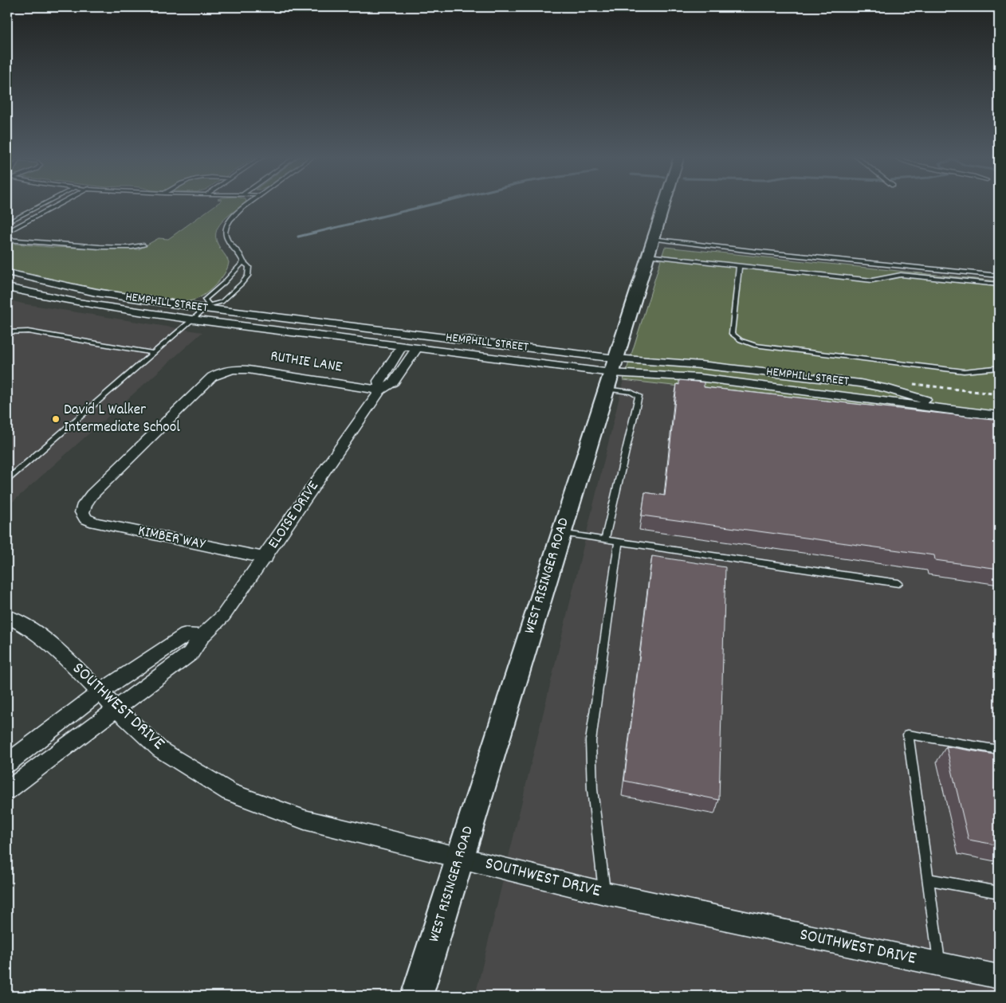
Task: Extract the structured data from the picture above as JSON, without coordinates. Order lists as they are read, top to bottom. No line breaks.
{"streets":{"street":["HEMPHILL STREET","RUTHIE LANE","ELOISE DRIVE","KIMBER WAY","WEST RISINGER ROAD","SOUTHWEST DRIVE"]},"crossings":[["HEMPHILL STREET","ELOISE DRIVE"],["HEMPHILL STREET","WEST RISINGER ROAD"],["RUTHIE LANE","ELOISE DRIVE"],["RUTHIE LANE","KIMBER WAY"],["ELOISE DRIVE","KIMBER WAY"],["ELOISE DRIVE","SOUTHWEST DRIVE"],["WEST RISINGER ROAD","SOUTHWEST DRIVE"]],"places":["David L Walker Intermediate School"]}
